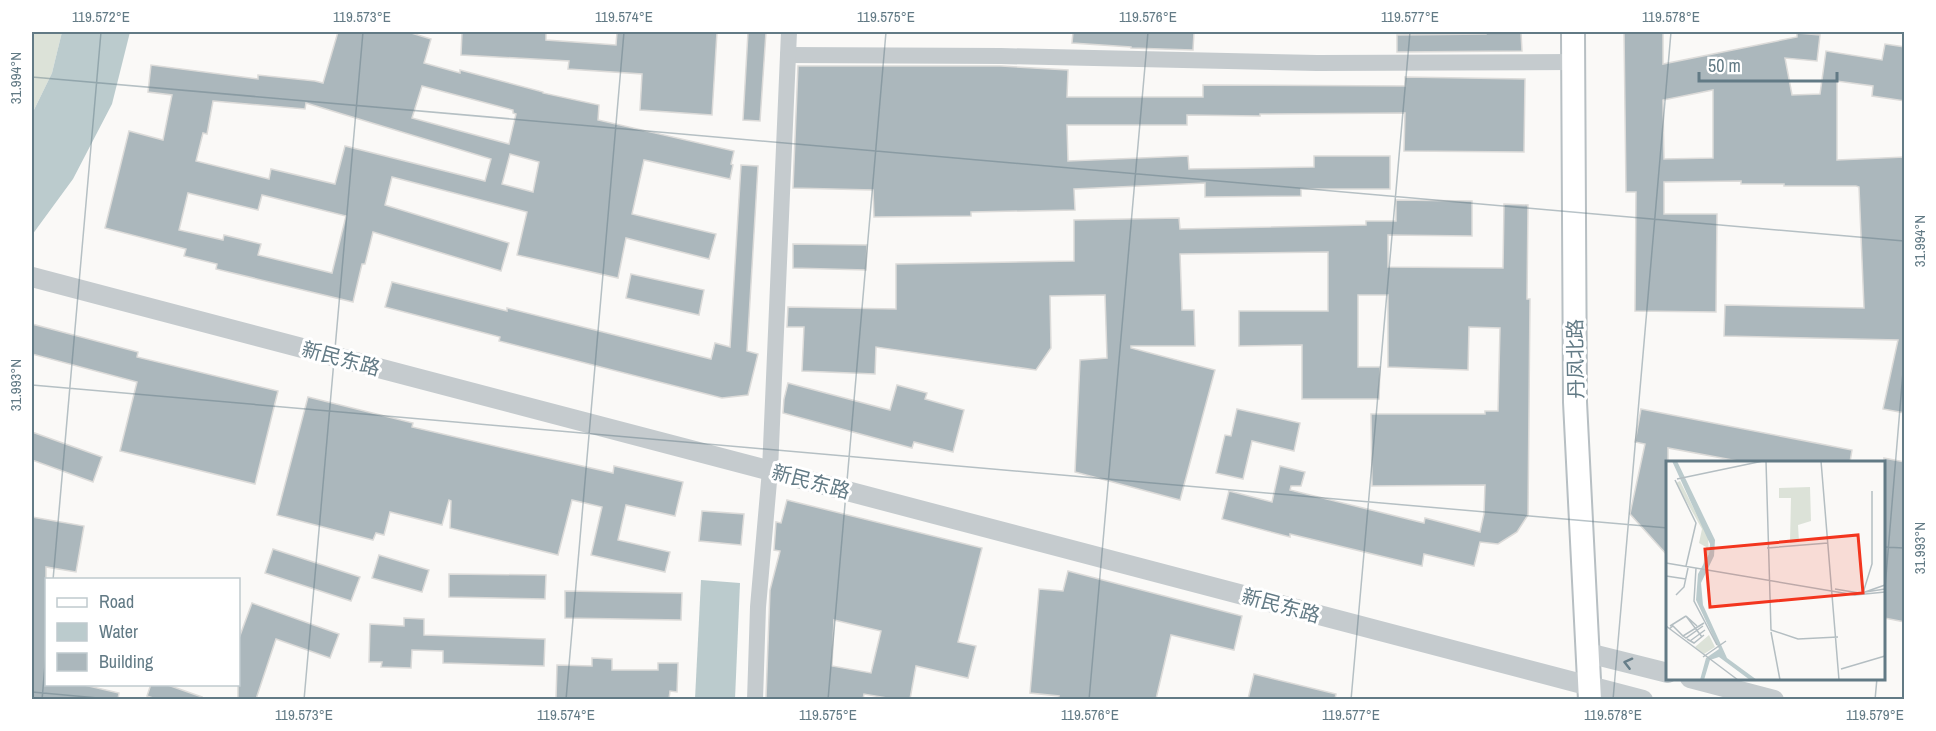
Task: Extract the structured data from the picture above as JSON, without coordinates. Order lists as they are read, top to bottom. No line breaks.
{"streets":{"main road":["丹凤北路"],"street":["新民东路"]},"crossings":[["新民东路","丹凤北路"]],"legend":["Road","Water","Building"],"scale_bar":"50 m","coordinates":["119.572°E","119.573°E","119.574°E","119.575°E","119.576°E","119.577°E","119.578°E","31.994°N","31.993°N","119.579°E"]}
